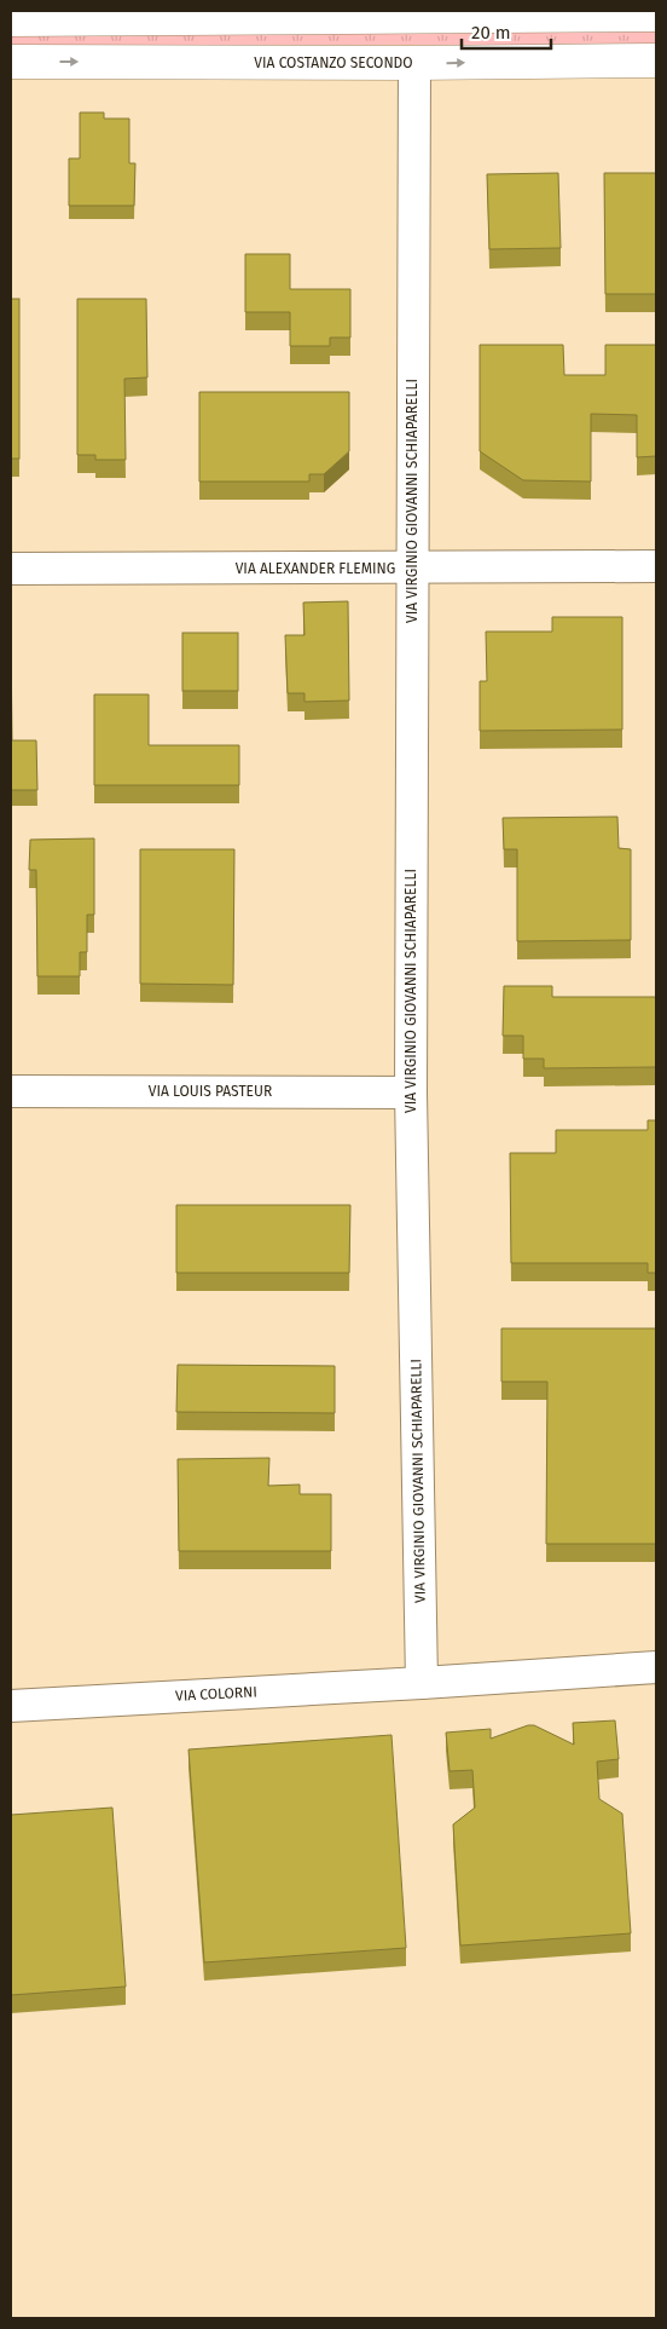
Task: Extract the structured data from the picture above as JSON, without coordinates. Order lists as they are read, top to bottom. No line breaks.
{"streets":{"street":["VIA COSTANZO SECONDO","VIA VIRGINIO GIOVANNI SCHIAPARELLI","VIA ALEXANDER FLEMING","VIA LOUIS PASTEUR","VIA COLORNI"]},"crossings":[["VIA COSTANZO SECONDO","VIA VIRGINIO GIOVANNI SCHIAPARELLI"],["VIA VIRGINIO GIOVANNI SCHIAPARELLI","VIA ALEXANDER FLEMING"],["VIA VIRGINIO GIOVANNI SCHIAPARELLI","VIA LOUIS PASTEUR"],["VIA VIRGINIO GIOVANNI SCHIAPARELLI","VIA COLORNI"]],"scale_bar":"20 m"}
